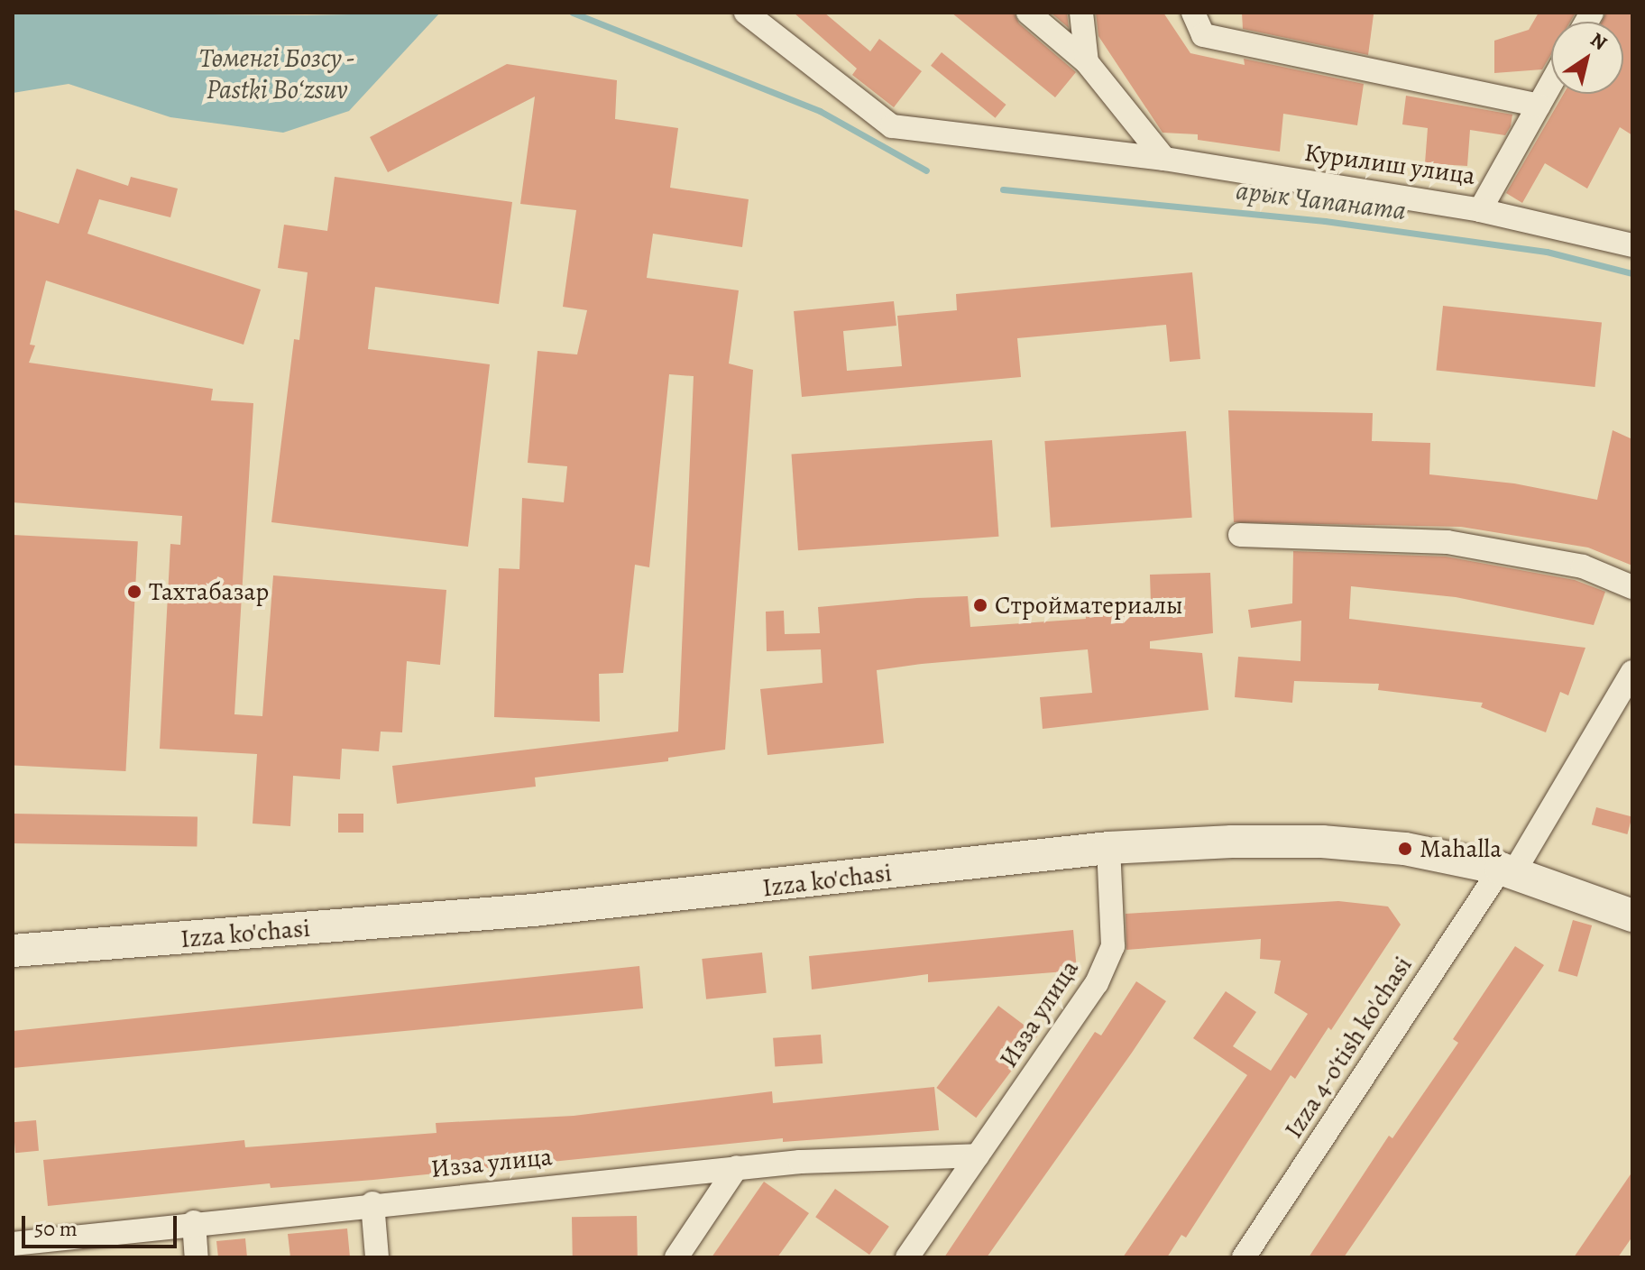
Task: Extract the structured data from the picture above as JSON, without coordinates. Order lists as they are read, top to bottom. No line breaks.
{"streets":{"main road":["Izza ko'chasi"],"street":["Курилиш улица","Изза улица","Izza 4-o'tish ko'chasi"]},"crossings":[["Izza ko'chasi","Изза улица"],["Izza ko'chasi","Izza 4-o'tish ko'chasi"]],"water":["Төменгі Бозсу - Pastki Boʻzsuv","арык Чапаната"],"places":["Тахтабазар","Стройматериалы","Mahalla"],"scale_bar":"50 m","north":"top right"}
